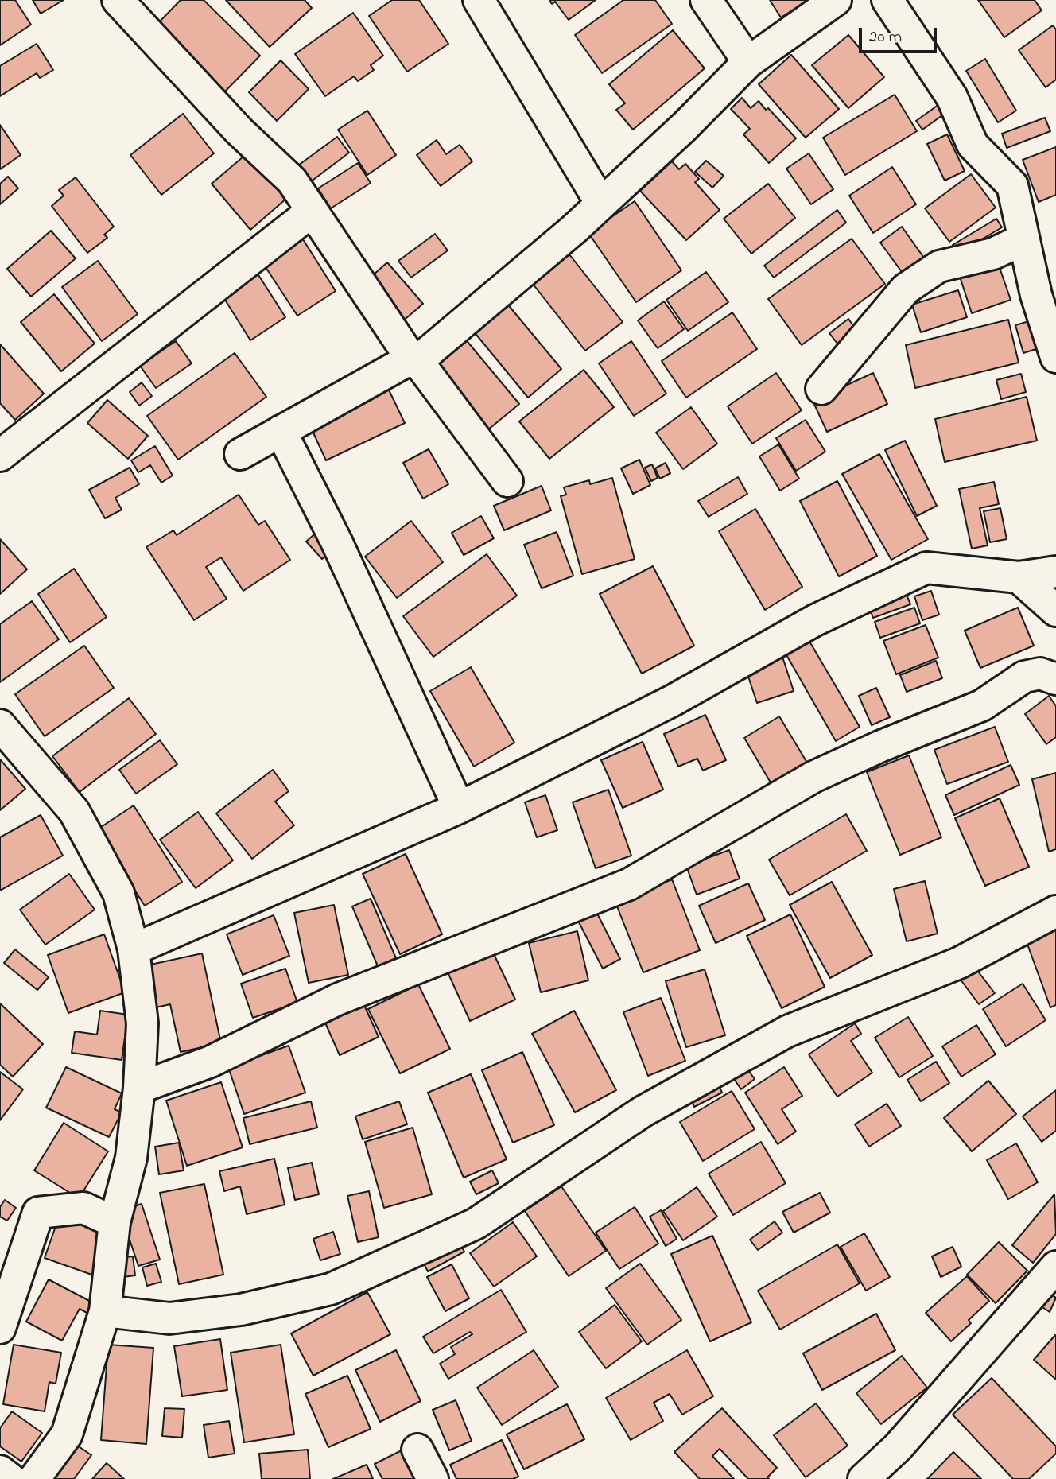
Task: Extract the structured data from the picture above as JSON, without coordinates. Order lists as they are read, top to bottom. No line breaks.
{"scale_bar":"20 m"}
